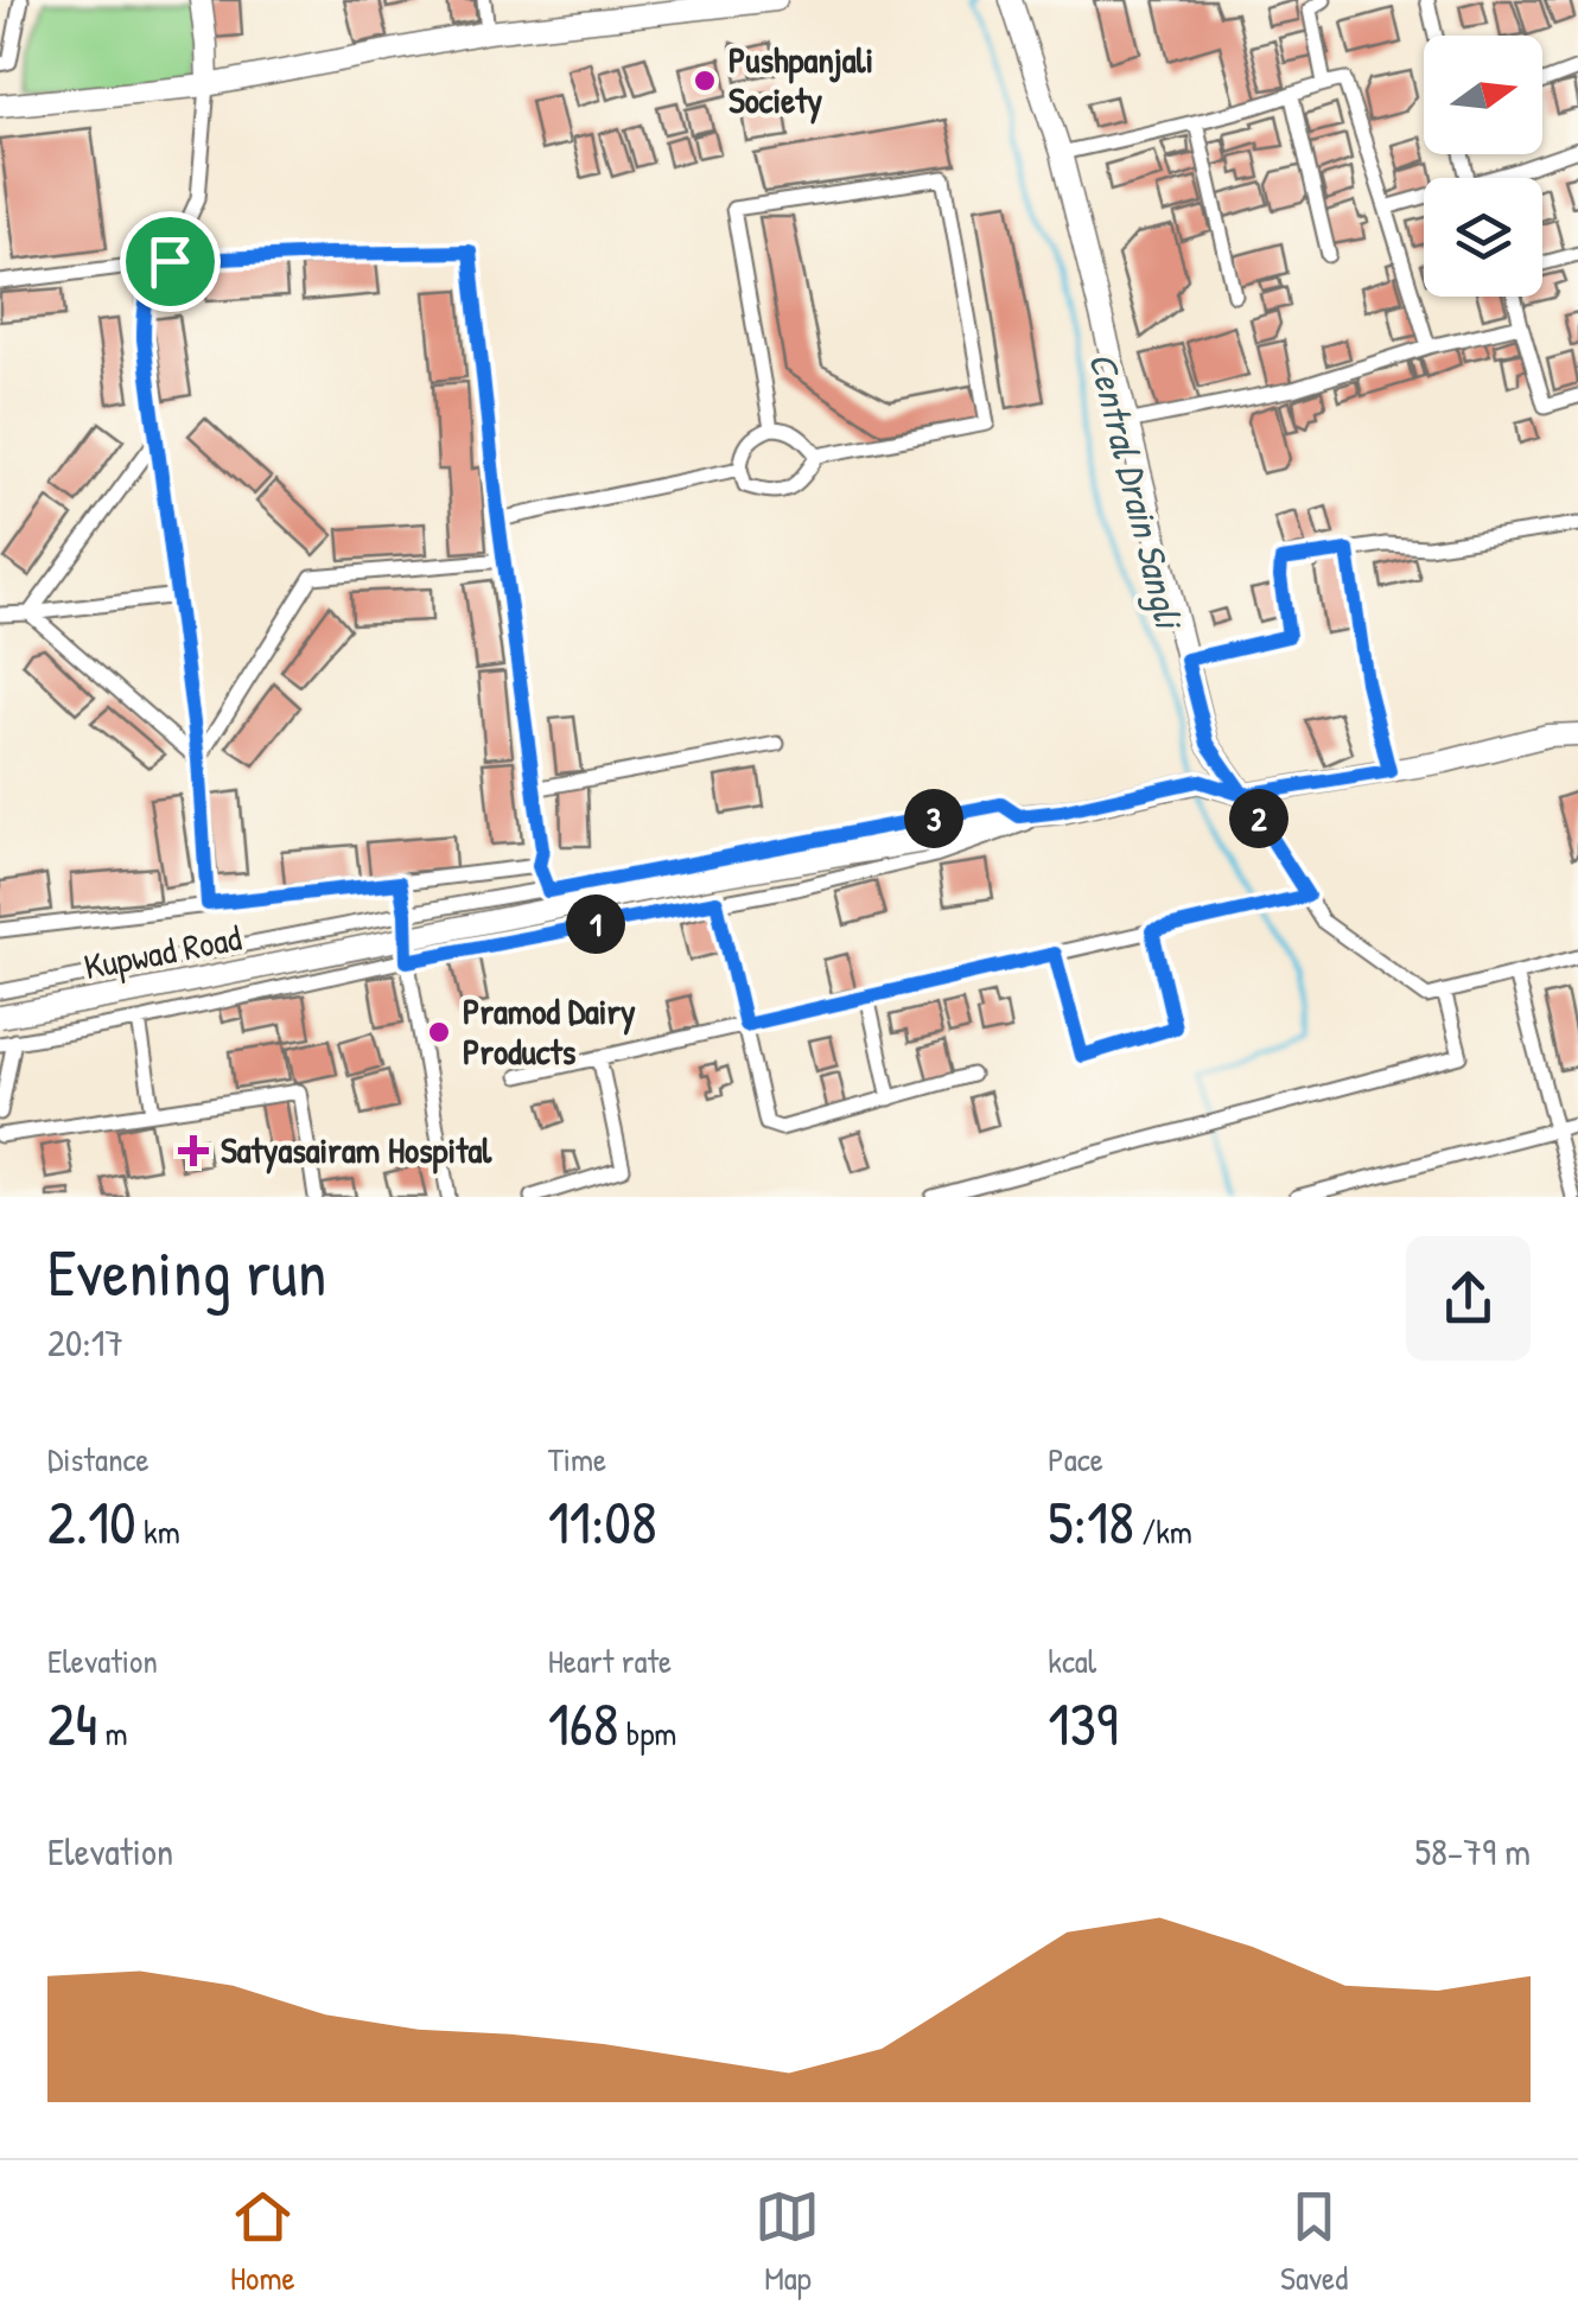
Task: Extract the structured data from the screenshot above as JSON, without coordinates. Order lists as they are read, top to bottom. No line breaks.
{"streets":{"main road":["Kupwad Road"]},"water":["Central Drain Sangli"],"places":{"other":["Pushpanjali Society","Pramod Dairy Products"],"health":["Satyasairam Hospital"]},"north":"right","page":{"pins":["2","3","1"],"heading":["Evening run","20:17"],"stats":[["Distance","2.10 km"],["Time","11:08"],["Pace","5:18 /km"],["Elevation","24 m"],["Heart rate","168 bpm"],["kcal","139"]],"chart":["Elevation","58–79 m"],"tabs":["Home","Map","Saved"]}}
